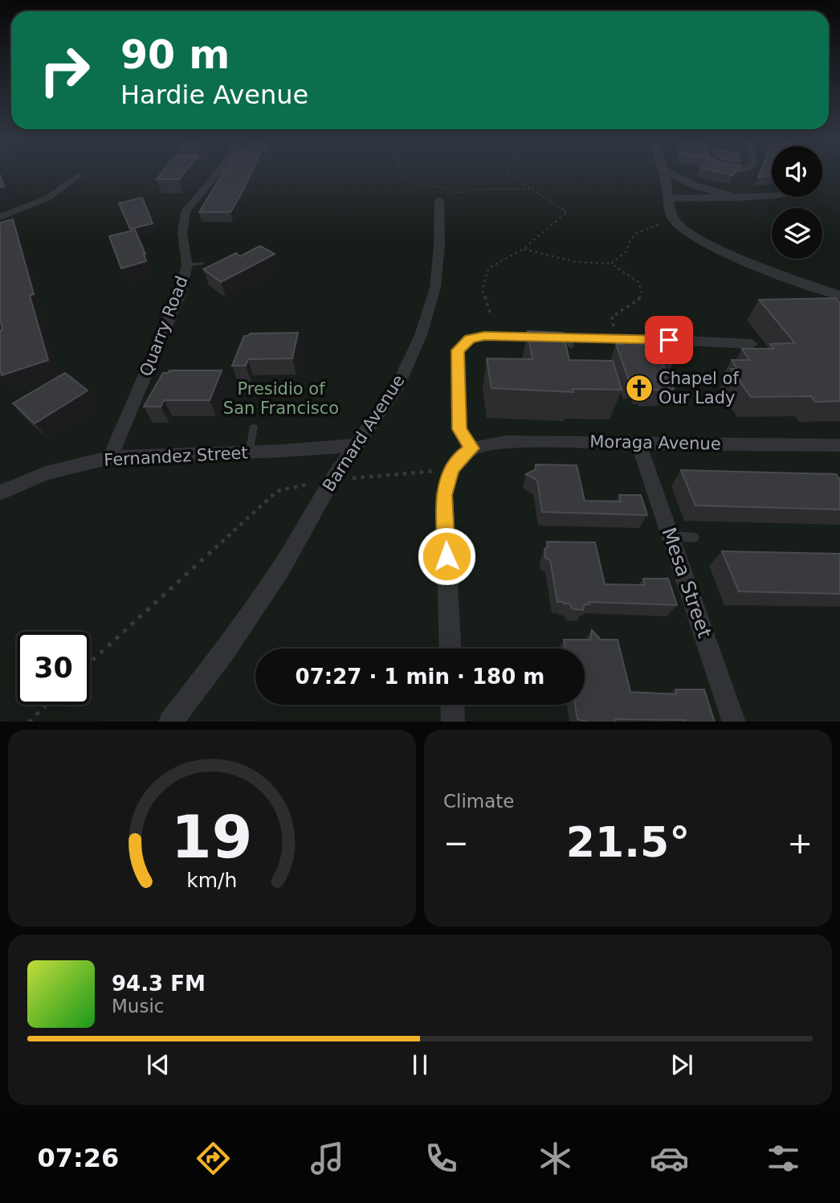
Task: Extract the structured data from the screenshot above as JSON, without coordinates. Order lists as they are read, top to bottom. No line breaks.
{"streets":{"street":["Quarry Road","Barnard Avenue","Moraga Avenue","Fernandez Street","Mesa Street"]},"crossings":[["Quarry Road","Fernandez Street"],["Barnard Avenue","Fernandez Street"],["Moraga Avenue","Mesa Street"]],"parks":["Presidio of San Francisco"],"places":{"church":["Chapel of Our Lady"]},"page":{"turn":["90 m","Hardie Avenue"],"limit":"30","trip":"07:27 · 1 min · 180 m","tile":"Climate","heat":["−","21.5°","+"],"song":["94.3 FM","Music"],"tabs":"07:26","gauge":["19","km/h"]}}
